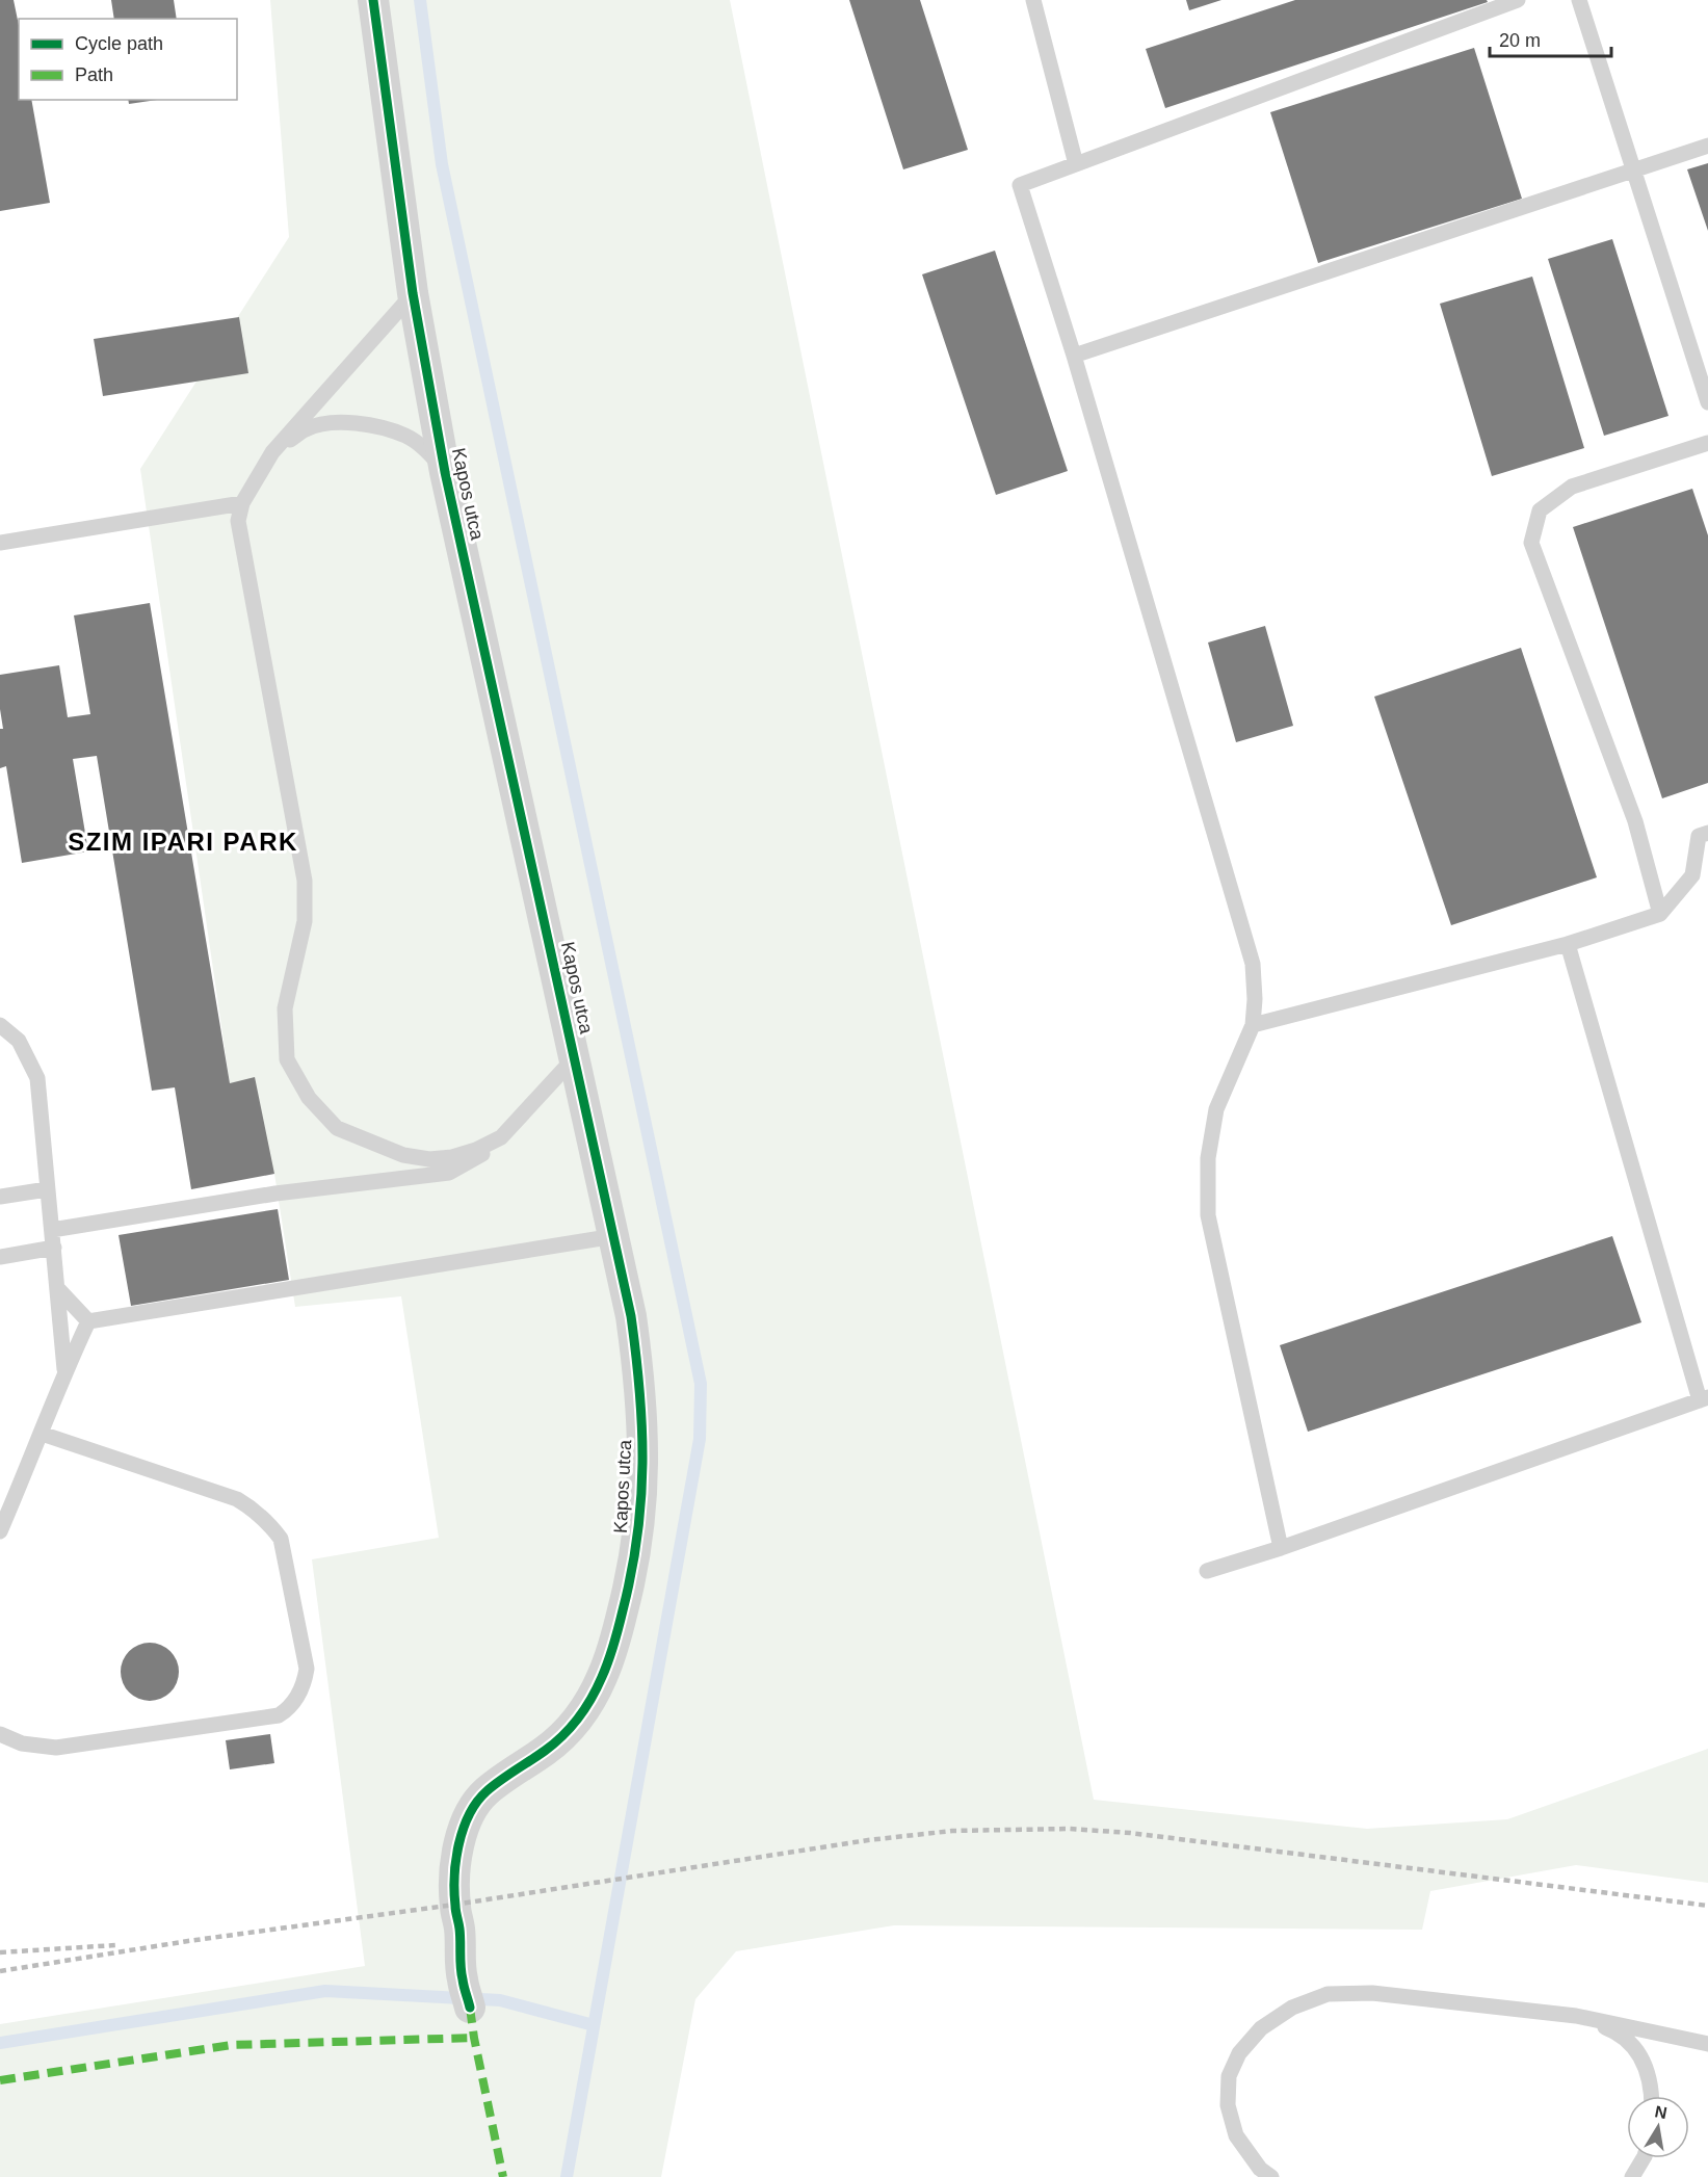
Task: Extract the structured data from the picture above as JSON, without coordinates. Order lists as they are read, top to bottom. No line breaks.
{"streets":{"street":["Kapos utca"]},"districts":["SZIM IPARI PARK"],"legend":["Cycle path","Path"],"scale_bar":"20 m","north":"top"}
